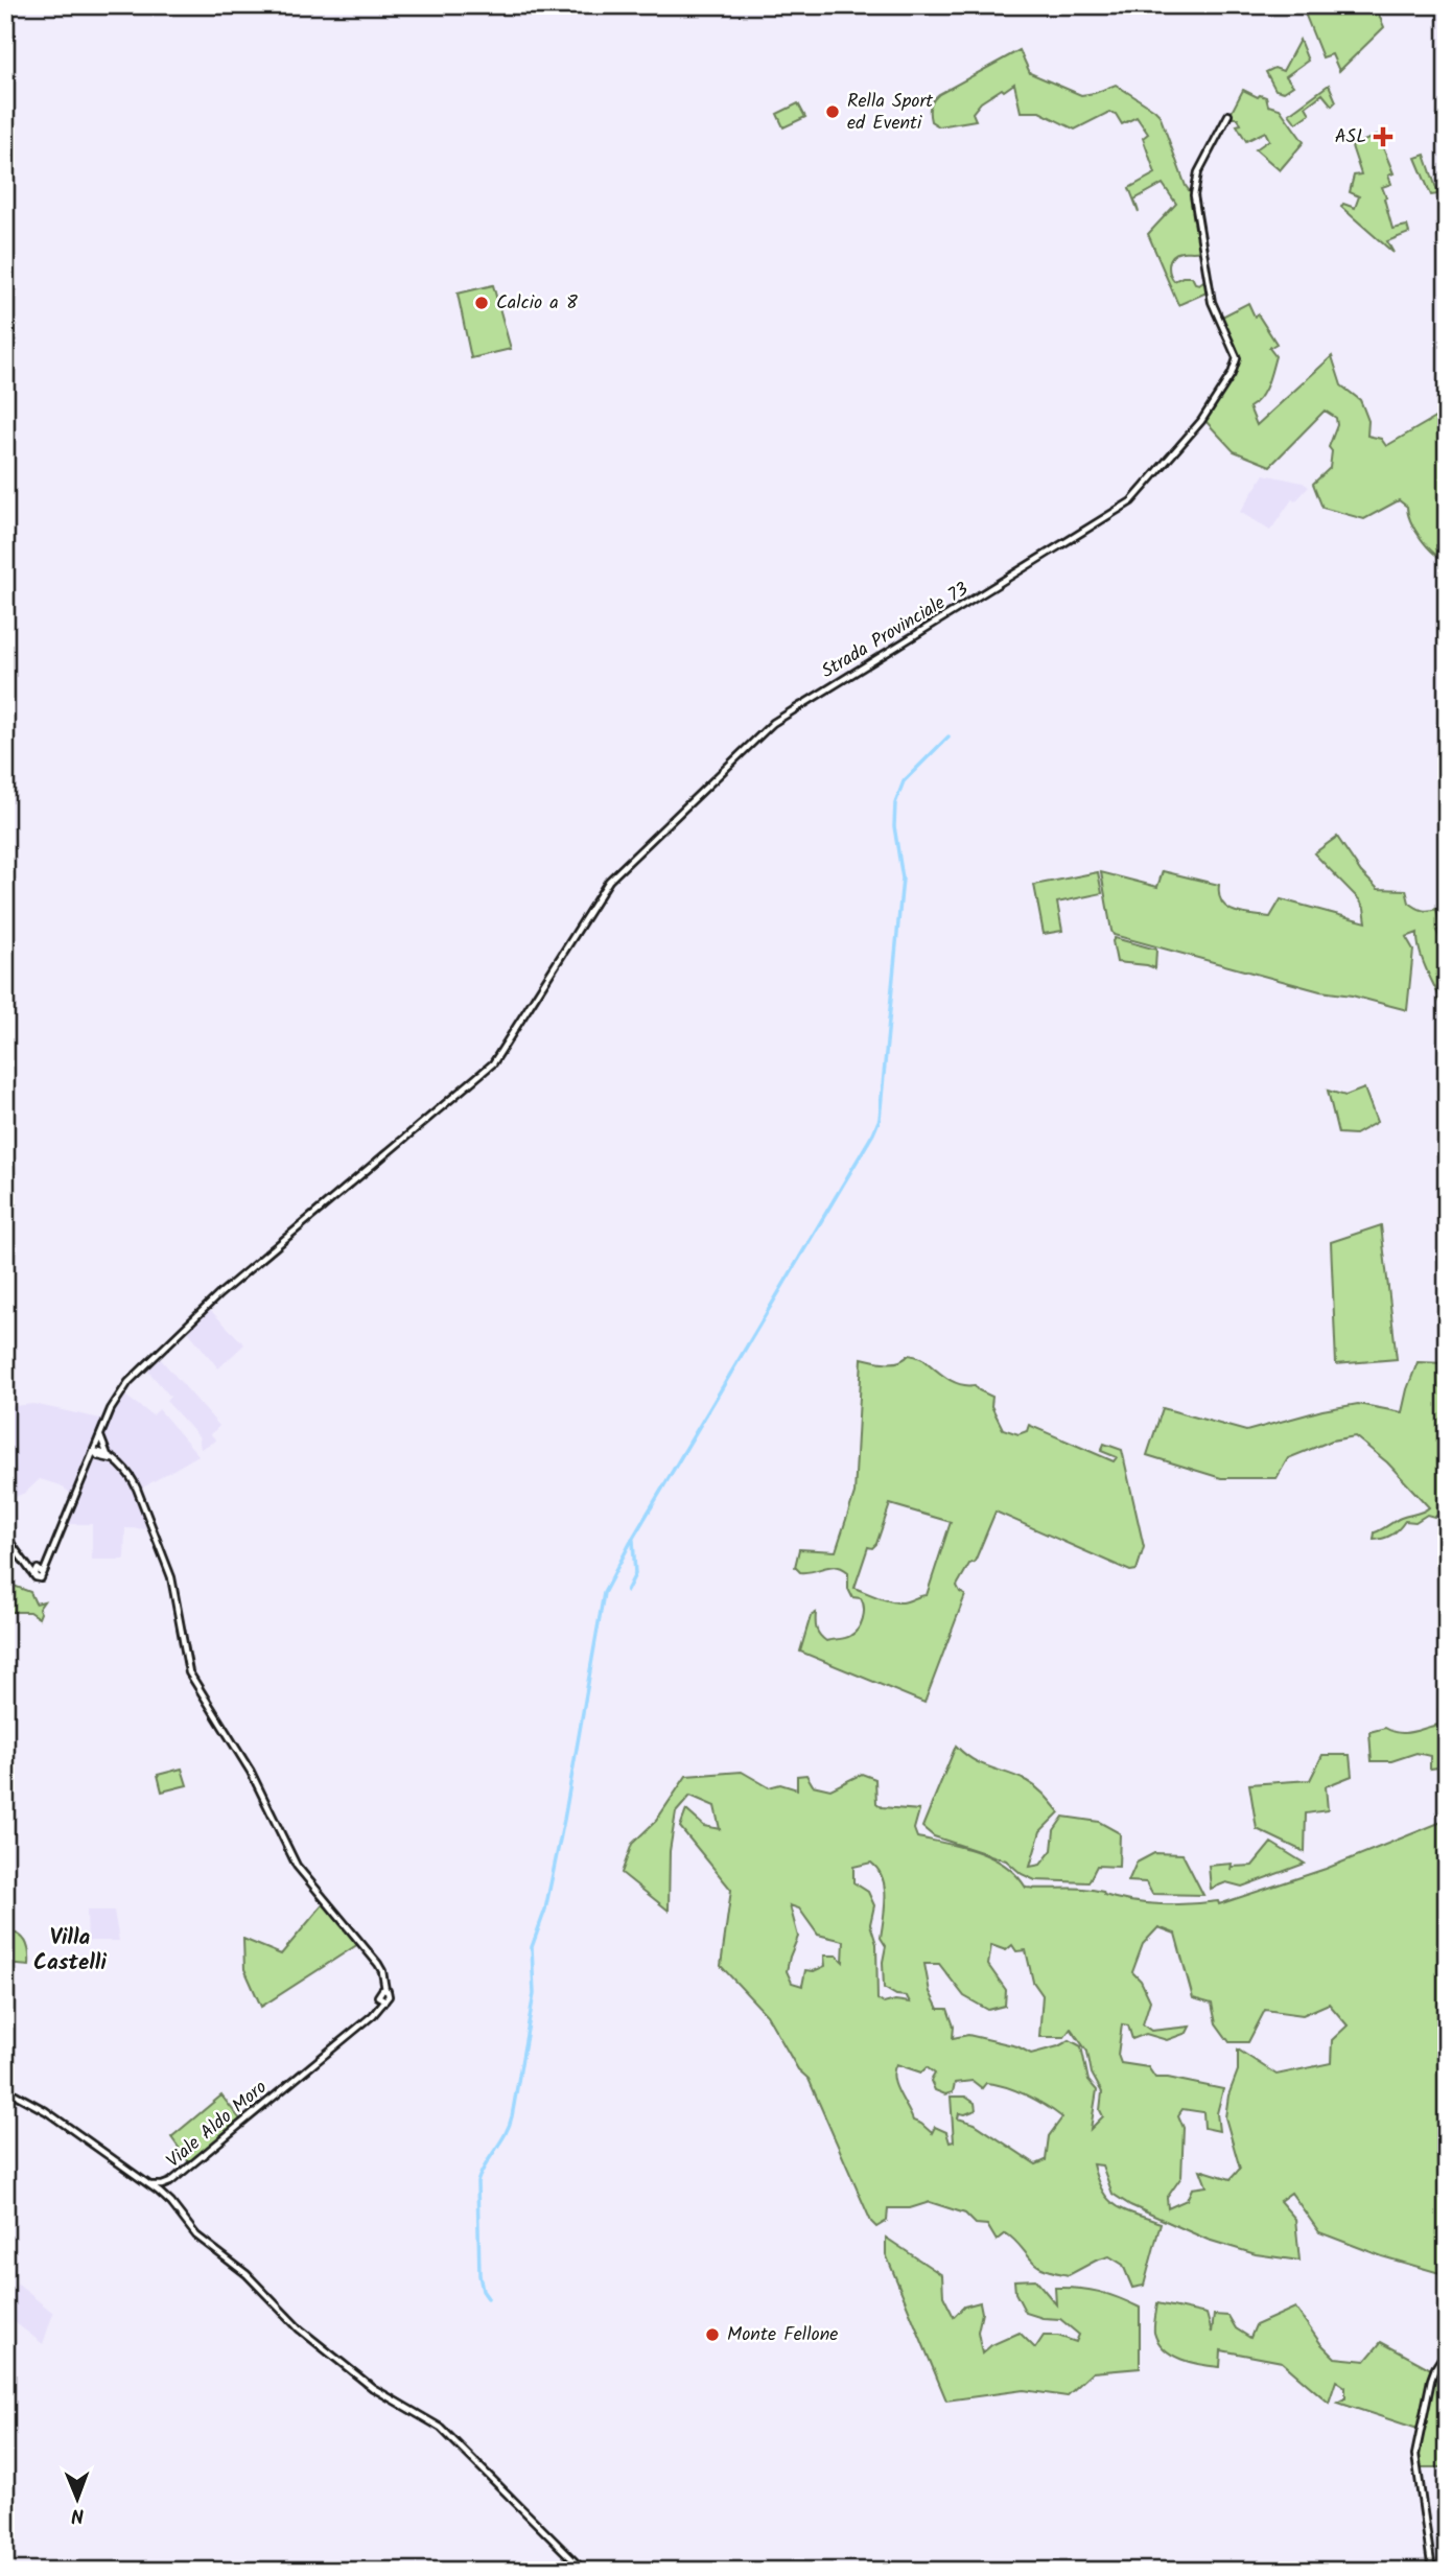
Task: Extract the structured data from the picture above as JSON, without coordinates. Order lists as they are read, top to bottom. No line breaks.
{"streets":{"main road":["Strada Provinciale 73","Viale Aldo Moro"]},"districts":["Villa Castelli"],"places":{"other":["Rella Sport ed Eventi","Calcio a 8","Monte Fellone"],"health":["ASL"]},"north":"bottom"}
